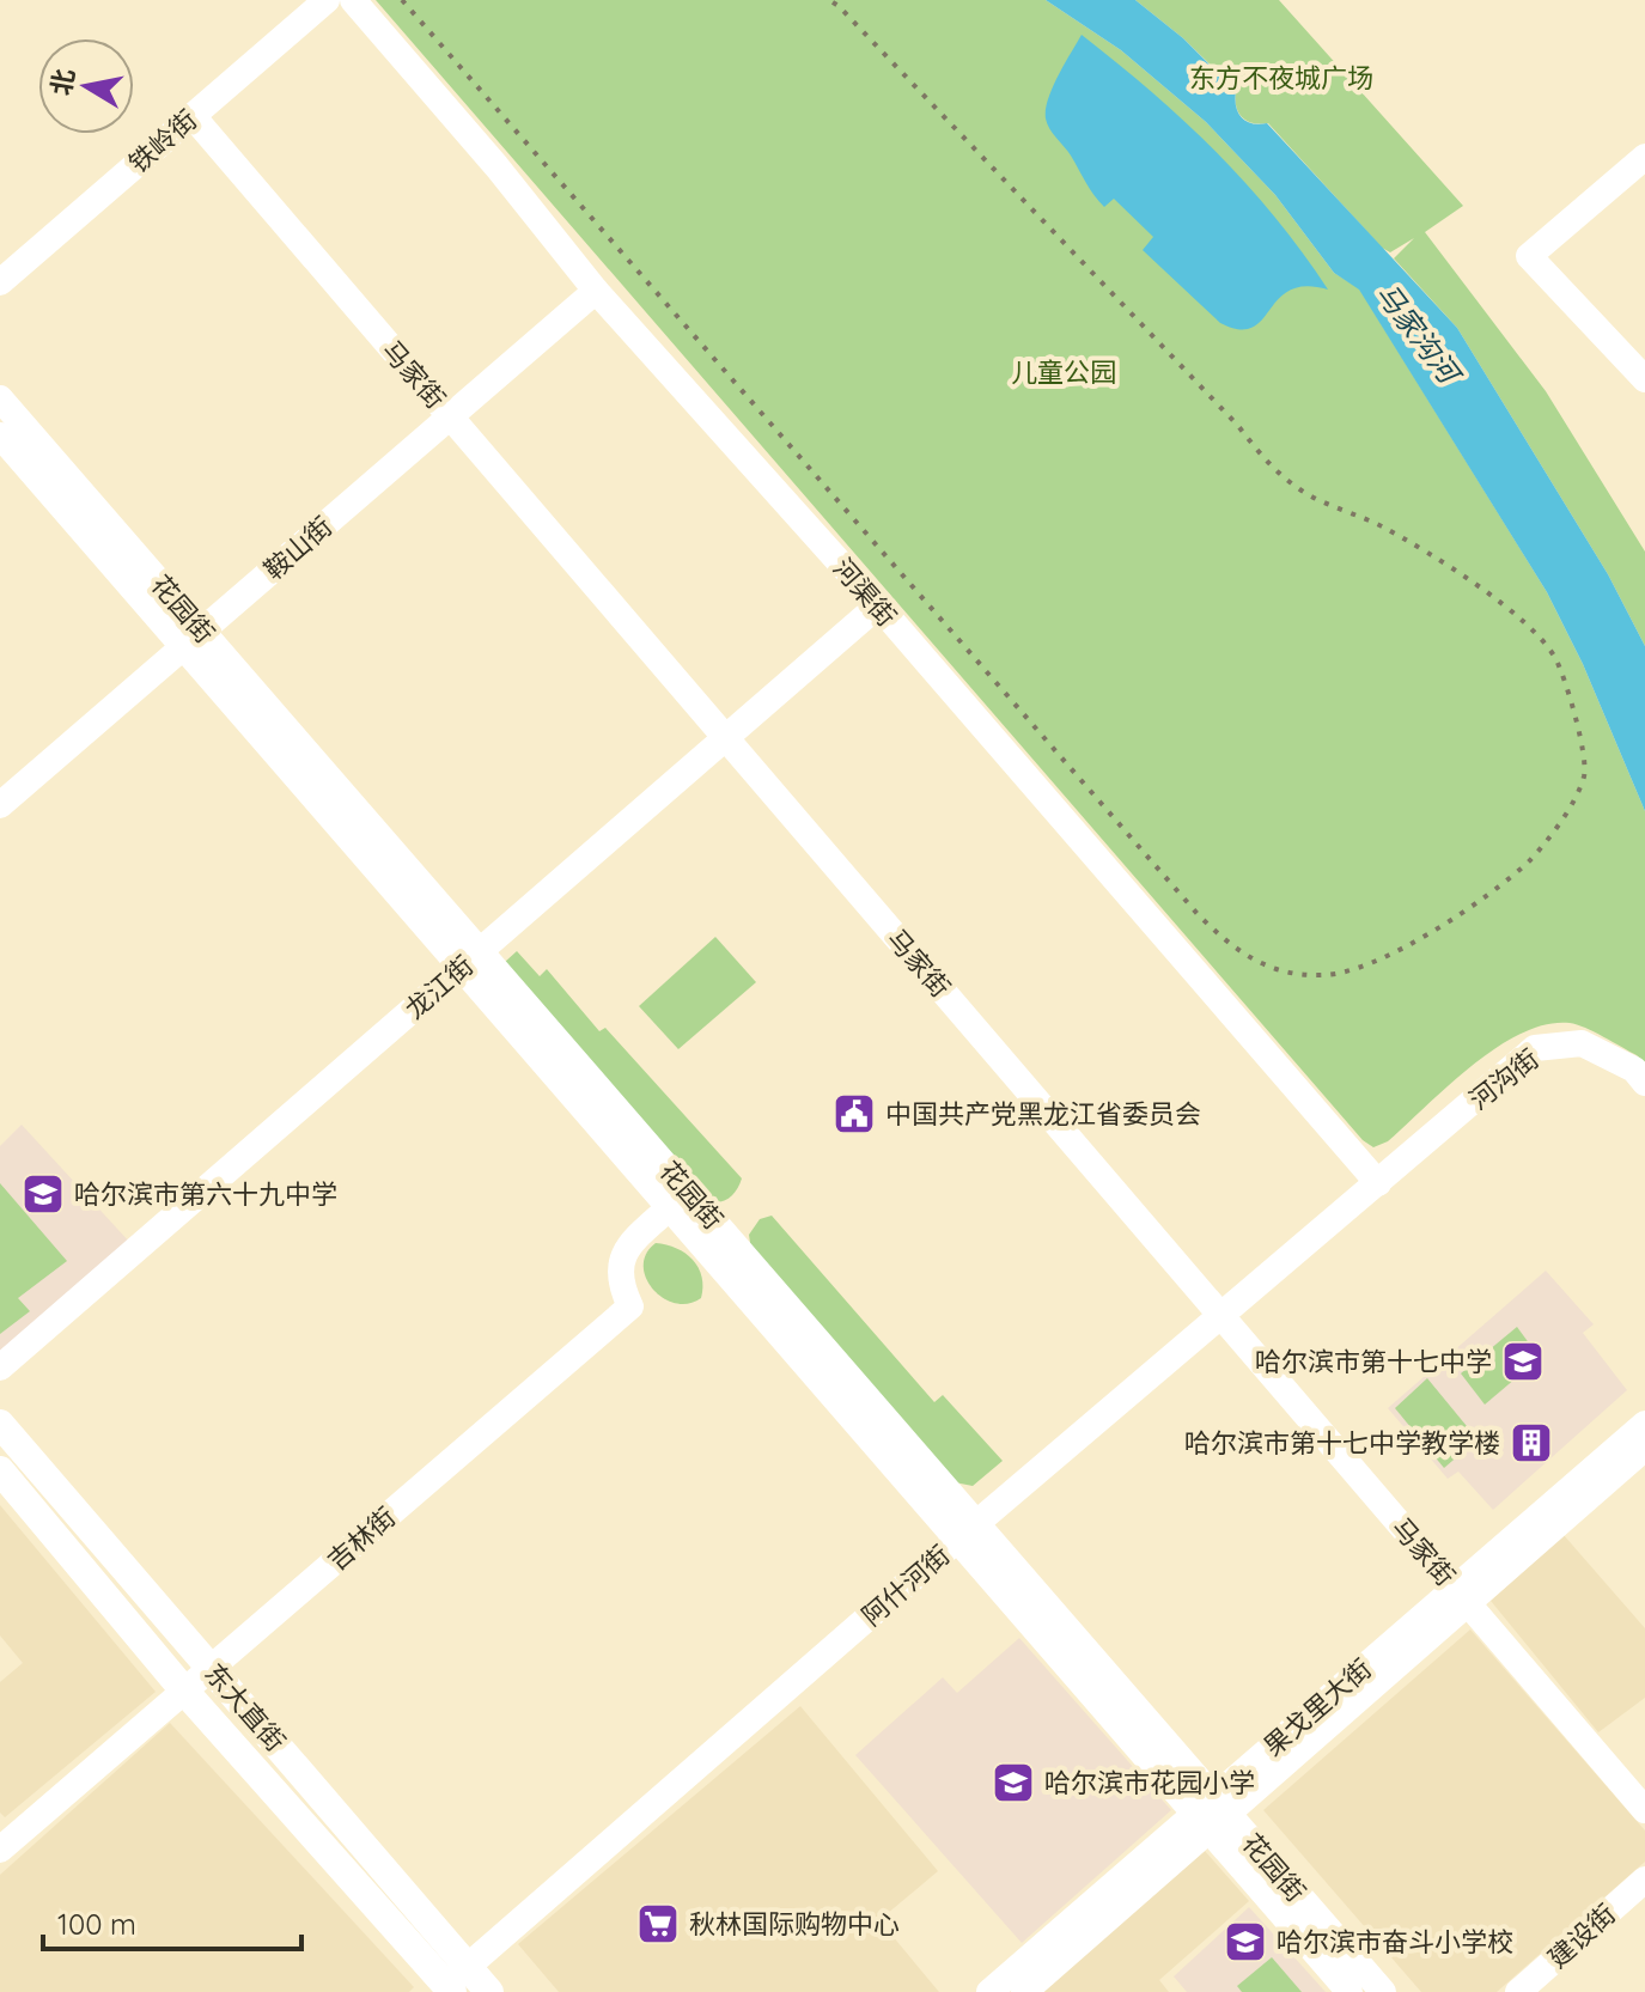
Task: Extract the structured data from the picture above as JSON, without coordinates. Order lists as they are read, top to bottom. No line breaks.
{"streets":{"main road":["东大直街"],"street":["铁岭街","马家街","鞍山街","河渠街","花园街","龙江街","河沟街","吉林街","阿什河街","果戈里大街","建设街"]},"crossings":[["铁岭街","马家街"],["马家街","鞍山街"],["马家街","龙江街"],["马家街","阿什河街"],["马家街","果戈里大街"],["鞍山街","河渠街"],["鞍山街","花园街"],["河渠街","龙江街"],["河渠街","河沟街"],["河渠街","阿什河街"],["花园街","龙江街"],["花园街","吉林街"],["花园街","阿什河街"],["花园街","果戈里大街"],["河沟街","阿什河街"],["吉林街","东大直街"],["阿什河街","东大直街"]],"water":["马家沟河"],"parks":["东方不夜城广场","儿童公园"],"places":{"public building":["中国共产党黑龙江省委员会"],"school or university":["哈尔滨市第六十九中学","哈尔滨市第十七中学","哈尔滨市花园小学","哈尔滨市奋斗小学校"],"building":["哈尔滨市第十七中学教学楼"],"supermarket":["秋林国际购物中心"]},"scale_bar":"100 m","north":"left"}
